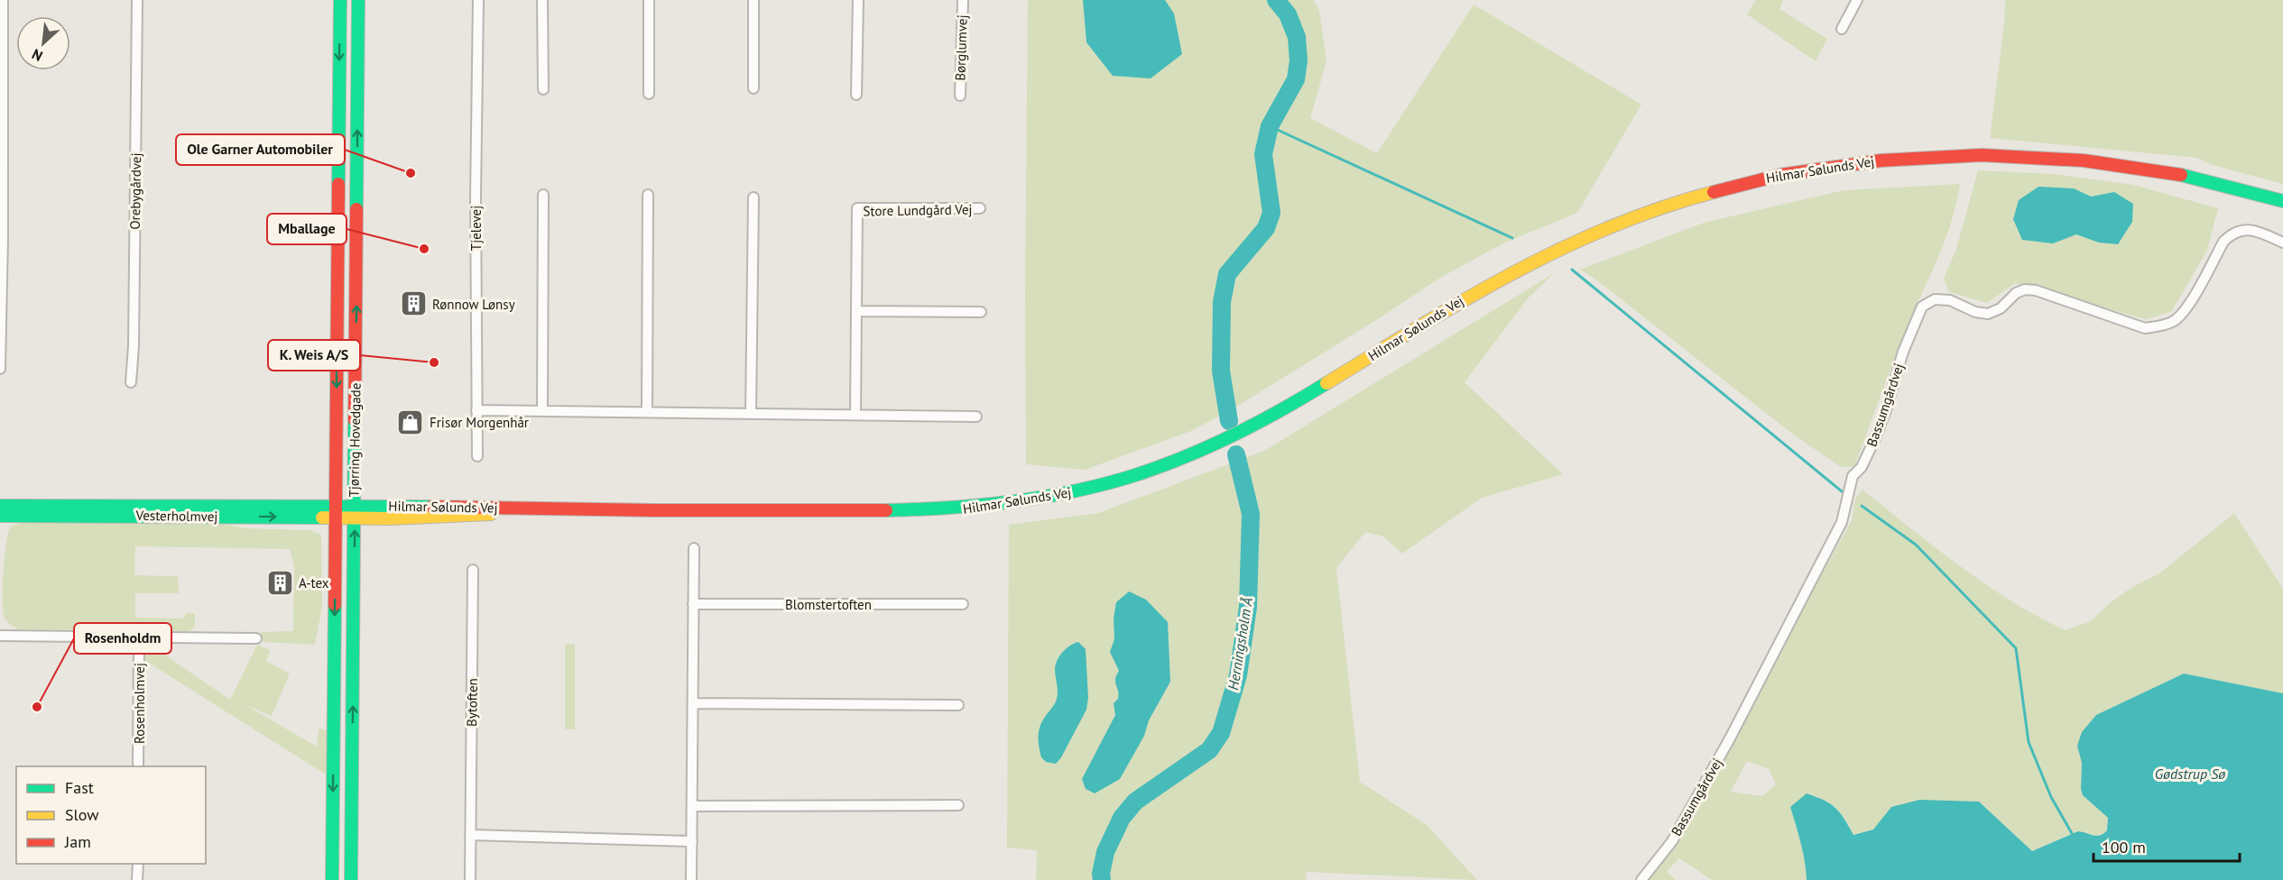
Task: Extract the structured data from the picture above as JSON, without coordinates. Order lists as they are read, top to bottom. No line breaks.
{"streets":{"street":["Børglumvej","Hilmar Sølunds Vej","Orebygårdvej","Store Lundgård Vej","Tjelevej","Bassumgårdvej","Tjørring Hovedgade","Vesterholmvej","Blomstertoften","Bytoften","Rosenholmvej"]},"crossings":[["Hilmar Sølunds Vej","Tjørring Hovedgade"],["Hilmar Sølunds Vej","Vesterholmvej"],["Tjørring Hovedgade","Vesterholmvej"]],"water":["Herningsholm Å","Gødstrup Sø"],"places":{"other":["Ole Garner Automobiler","Mballage","K. Weis A/S","Rosenholdm"],"building":["Rønnow Lønsy","A-tex"],"shop":["Frisør Morgenhår"]},"legend":["Fast","Slow","Jam"],"scale_bar":"100 m","north":"bottom left"}
